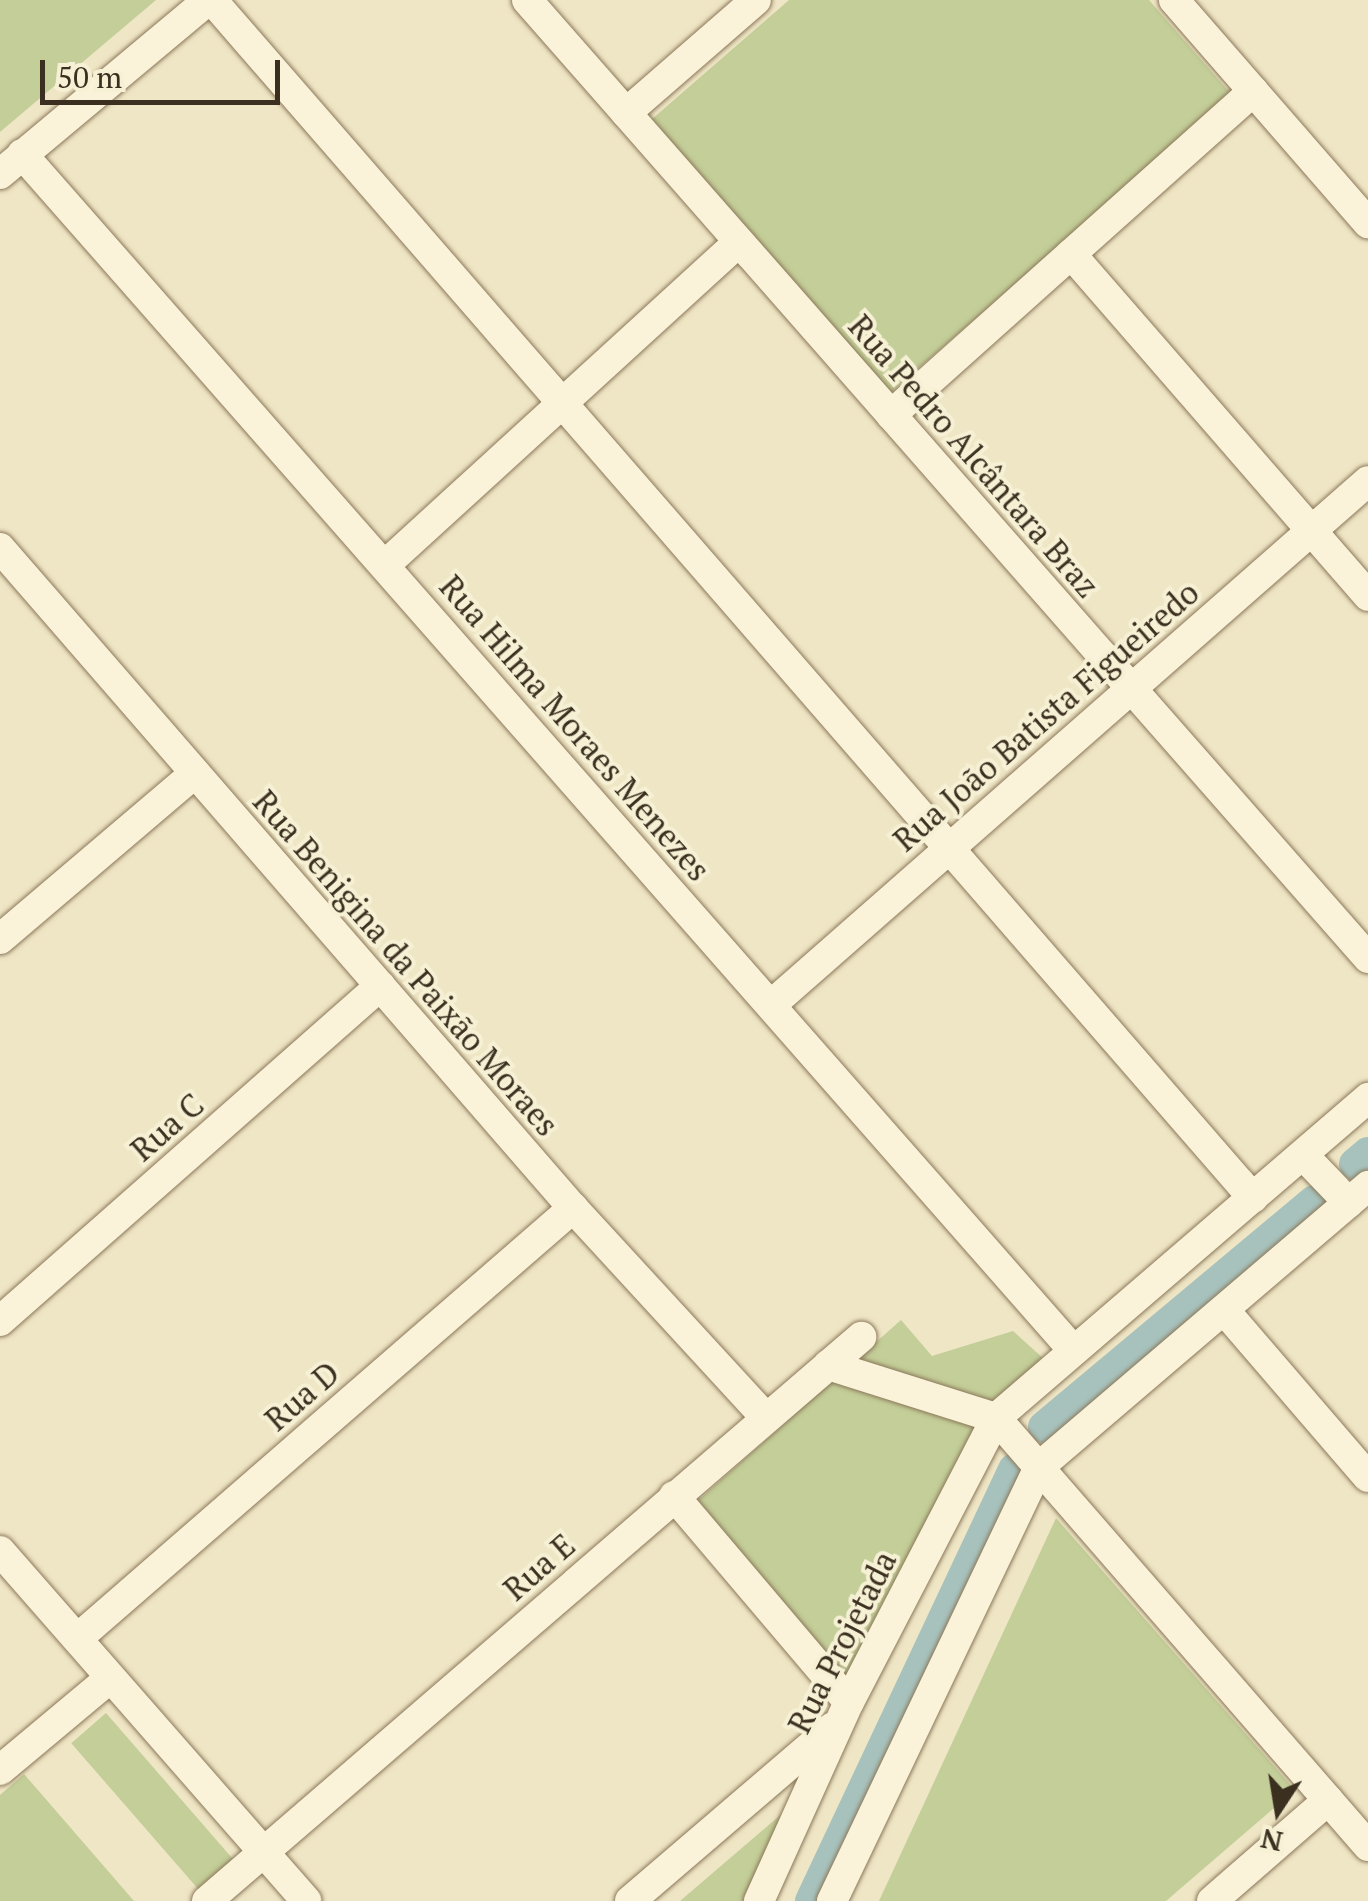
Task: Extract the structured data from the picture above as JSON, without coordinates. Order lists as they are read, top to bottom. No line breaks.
{"streets":{"street":["Rua Pedro Alcântara Braz","Rua João Batista Figueiredo","Rua Hilma Moraes Menezes","Rua Benigina da Paixão Moraes","Rua C","Rua D","Rua E","Rua Projetada"]},"crossings":[["Rua Pedro Alcântara Braz","Rua João Batista Figueiredo"],["Rua João Batista Figueiredo","Rua Hilma Moraes Menezes"],["Rua Benigina da Paixão Moraes","Rua C"],["Rua Benigina da Paixão Moraes","Rua D"],["Rua Benigina da Paixão Moraes","Rua E"]],"scale_bar":"50 m","north":"bottom"}
